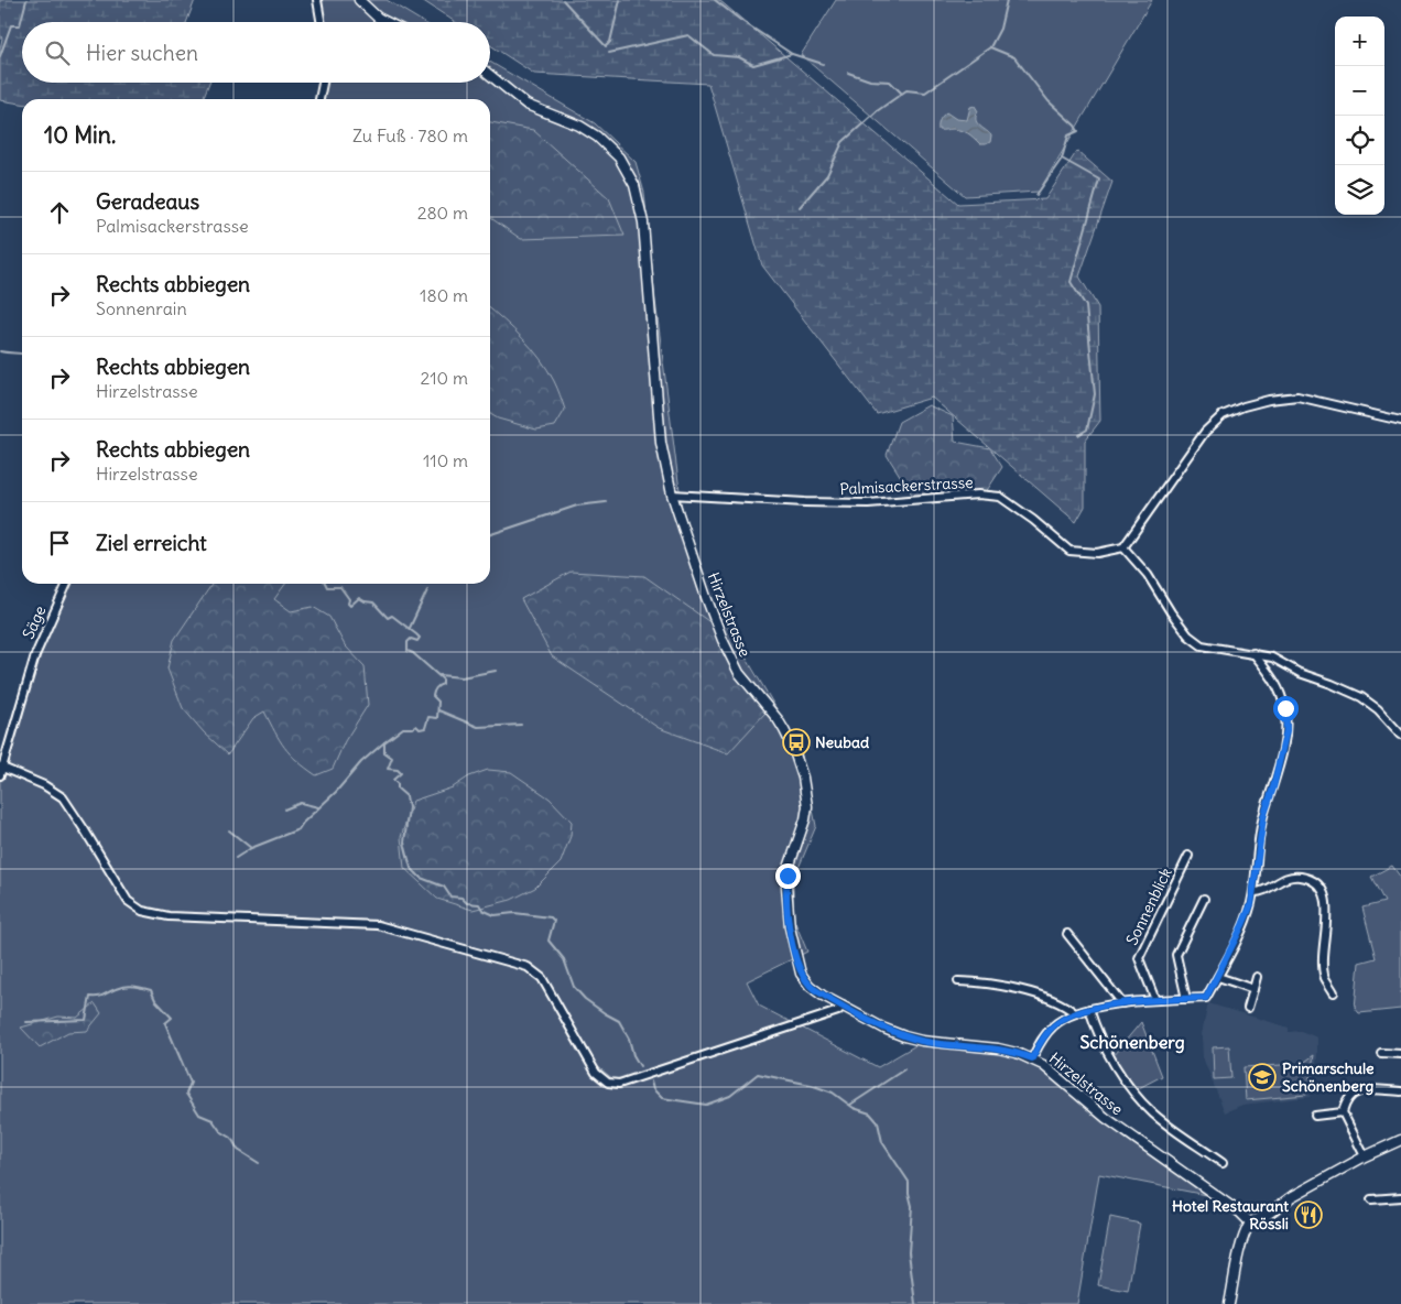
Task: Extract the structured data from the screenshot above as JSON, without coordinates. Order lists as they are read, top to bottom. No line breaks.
{"streets":{"street":["Palmisackerstrasse","Hirzelstrasse","Säge","Sonnenblick"]},"crossings":[["Palmisackerstrasse","Hirzelstrasse"]],"districts":["Schönenberg"],"places":{"bus stop":["Neubad"],"school or university":["Primarschule Schönenberg"],"restaurant":["Hotel Restaurant Rössli"]},"page":{"map_buttons":["+","−"],"search":"Hier suchen","heading":["10 Min.","Zu Fuß · 780 m"],"list":[["Geradeaus","Palmisackerstrasse","280 m"],["Rechts abbiegen","Sonnenrain","180 m"],["Rechts abbiegen","Hirzelstrasse","210 m"],["Rechts abbiegen","Hirzelstrasse","110 m"],"Ziel erreicht"]}}
